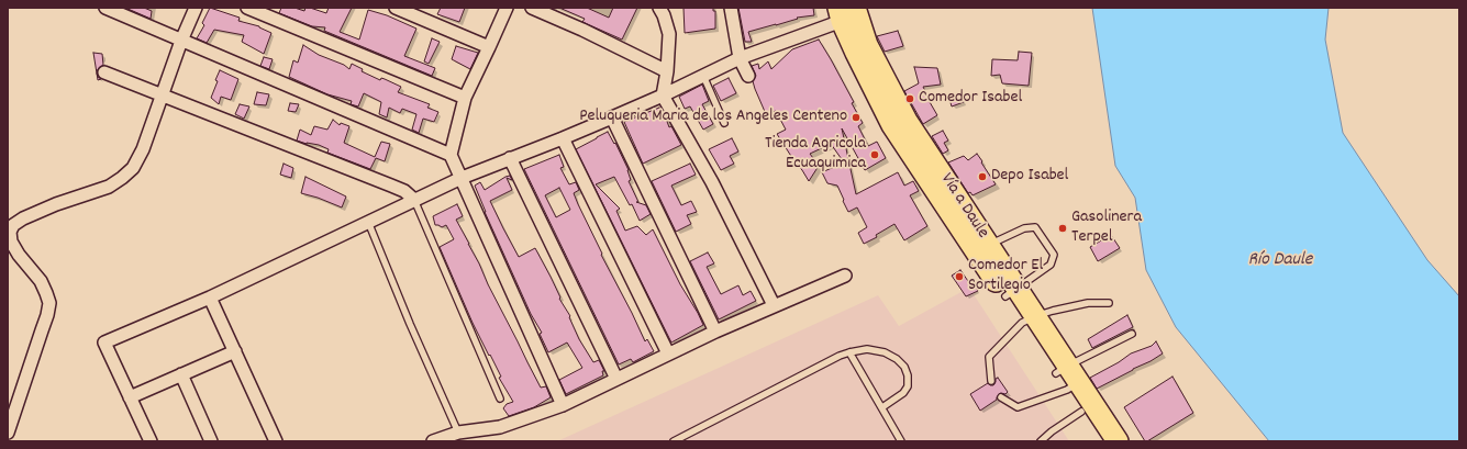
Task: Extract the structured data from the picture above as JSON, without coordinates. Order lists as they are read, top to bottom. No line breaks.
{"streets":{"highway":["Vía a Daule"]},"water":["Río Daule"],"places":["Comedor Isabel","Peluqueria Maria de los Angeles Centeno","Tienda Agricola Ecuaquimica","Depo Isabel","Gasolinera Terpel","Comedor El Sortilegio"]}
